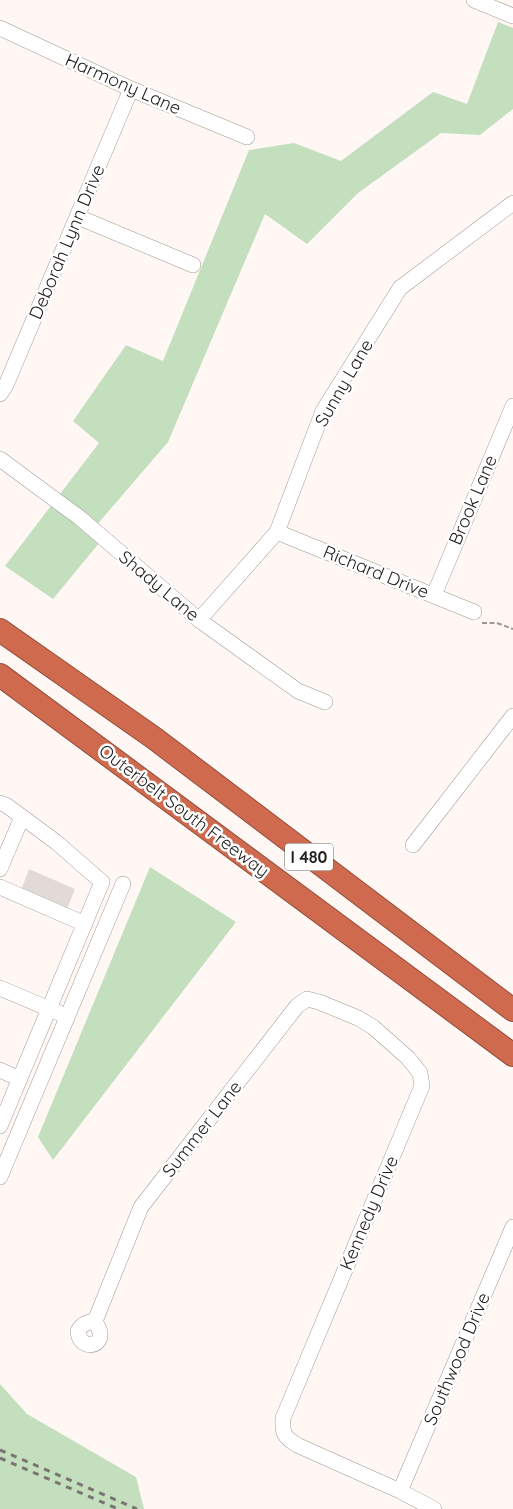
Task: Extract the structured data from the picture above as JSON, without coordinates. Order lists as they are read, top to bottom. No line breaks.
{"streets":{"highway":["Outerbelt South Freeway","I 480"],"street":["Harmony Lane","Deborah Lynn Drive","Sunny Lane","Brook Lane","Richard Drive","Shady Lane","Summer Lane","Kennedy Drive","Southwood Drive"]},"crossings":[["Harmony Lane","Deborah Lynn Drive"],["Sunny Lane","Richard Drive"],["Sunny Lane","Shady Lane"],["Brook Lane","Richard Drive"],["Summer Lane","Kennedy Drive"],["Kennedy Drive","Southwood Drive"]]}
